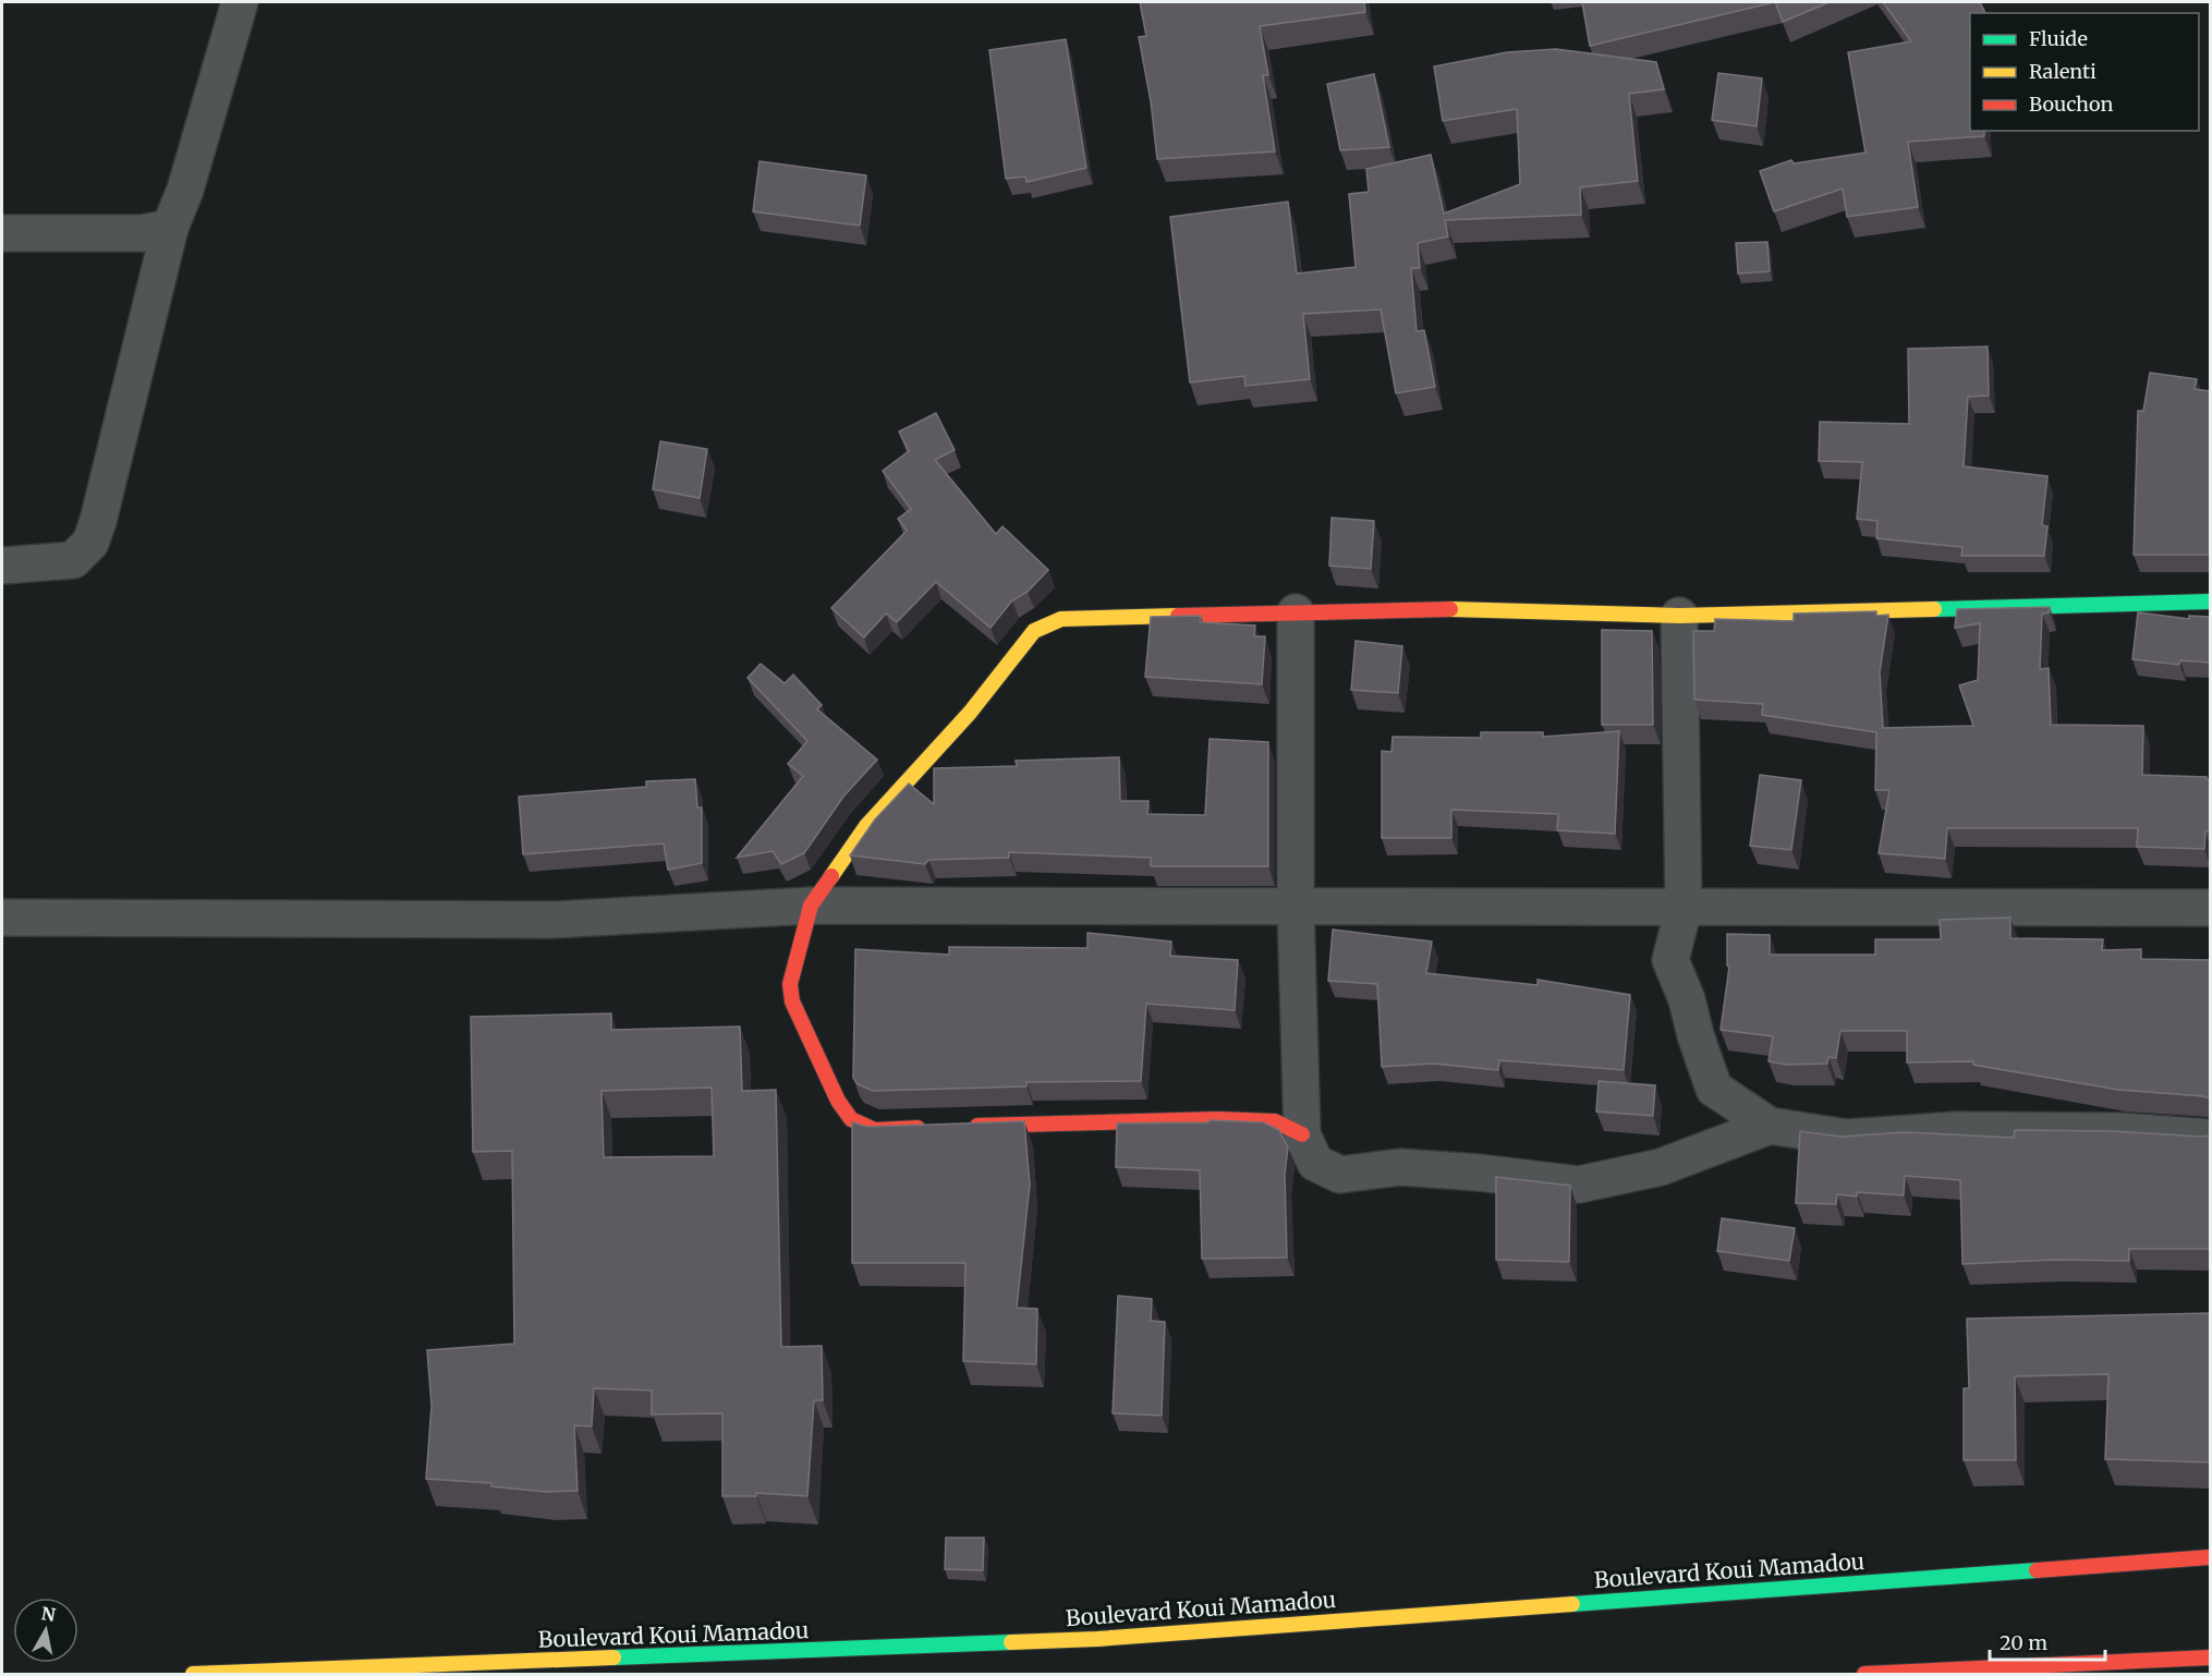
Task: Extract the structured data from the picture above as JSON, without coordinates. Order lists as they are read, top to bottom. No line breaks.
{"streets":{"main road":["Boulevard Koui Mamadou"]},"legend":["Fluide","Ralenti","Bouchon"],"scale_bar":"20 m","north":"top"}
